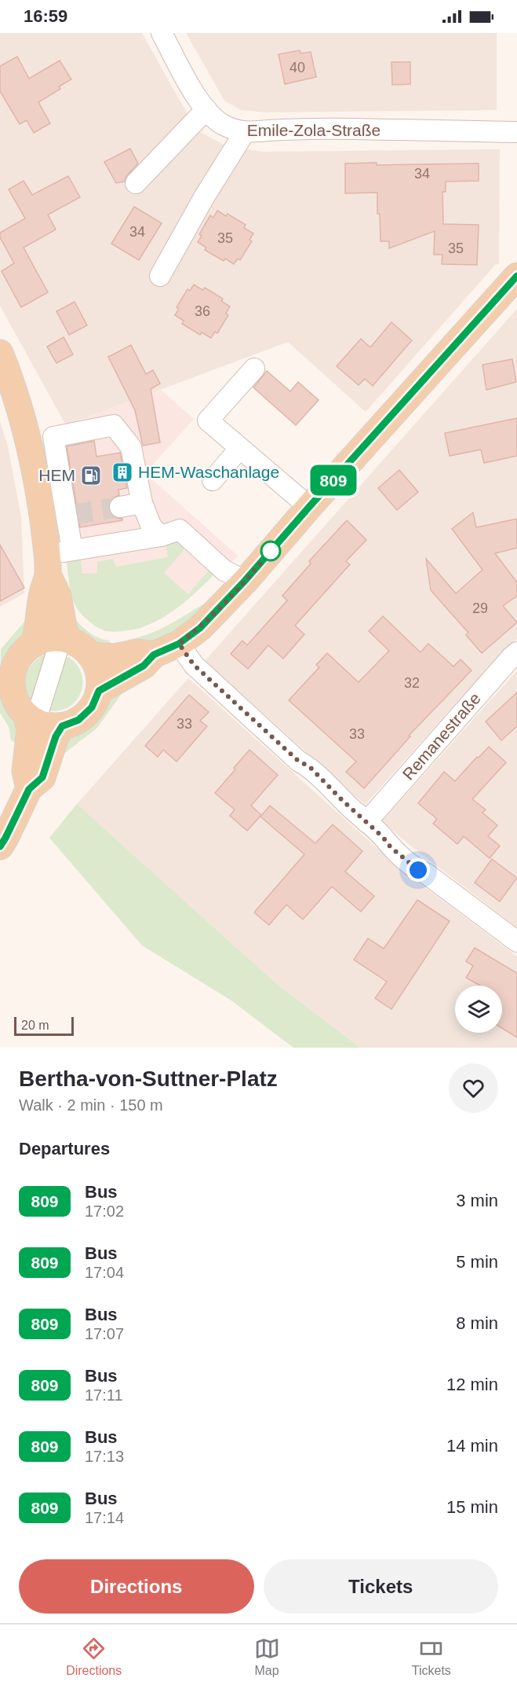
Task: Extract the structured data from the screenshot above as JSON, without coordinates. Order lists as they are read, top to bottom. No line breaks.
{"streets":{"street":["Emile-Zola-Straße","Remanestraße"]},"places":{"building":["HEM-Waschanlage"],"fuel station":["HEM"]},"lines":["bus line 809"],"house_numbers":["40","34","34","35","35","36","29","32","33","33"],"scale_bar":"20 m","page":{"status":"16:59","on_map":"809","scale":"20 m","heading":[["Bertha-von-Suttner-Platz","Walk · 2 min · 150 m"],"Departures"],"list":[{"mark":"809","name":"Bus","note":"17:02","value":"3 min"},{"mark":"809","name":"Bus","note":"17:04","value":"5 min"},{"mark":"809","name":"Bus","note":"17:07","value":"8 min"},{"mark":"809","name":"Bus","note":"17:11","value":"12 min"},{"mark":"809","name":"Bus","note":"17:13","value":"14 min"},{"mark":"809","name":"Bus","note":"17:14","value":"15 min"}],"buttons":["Directions","Tickets"],"tabs":["Directions","Map","Tickets"]}}
